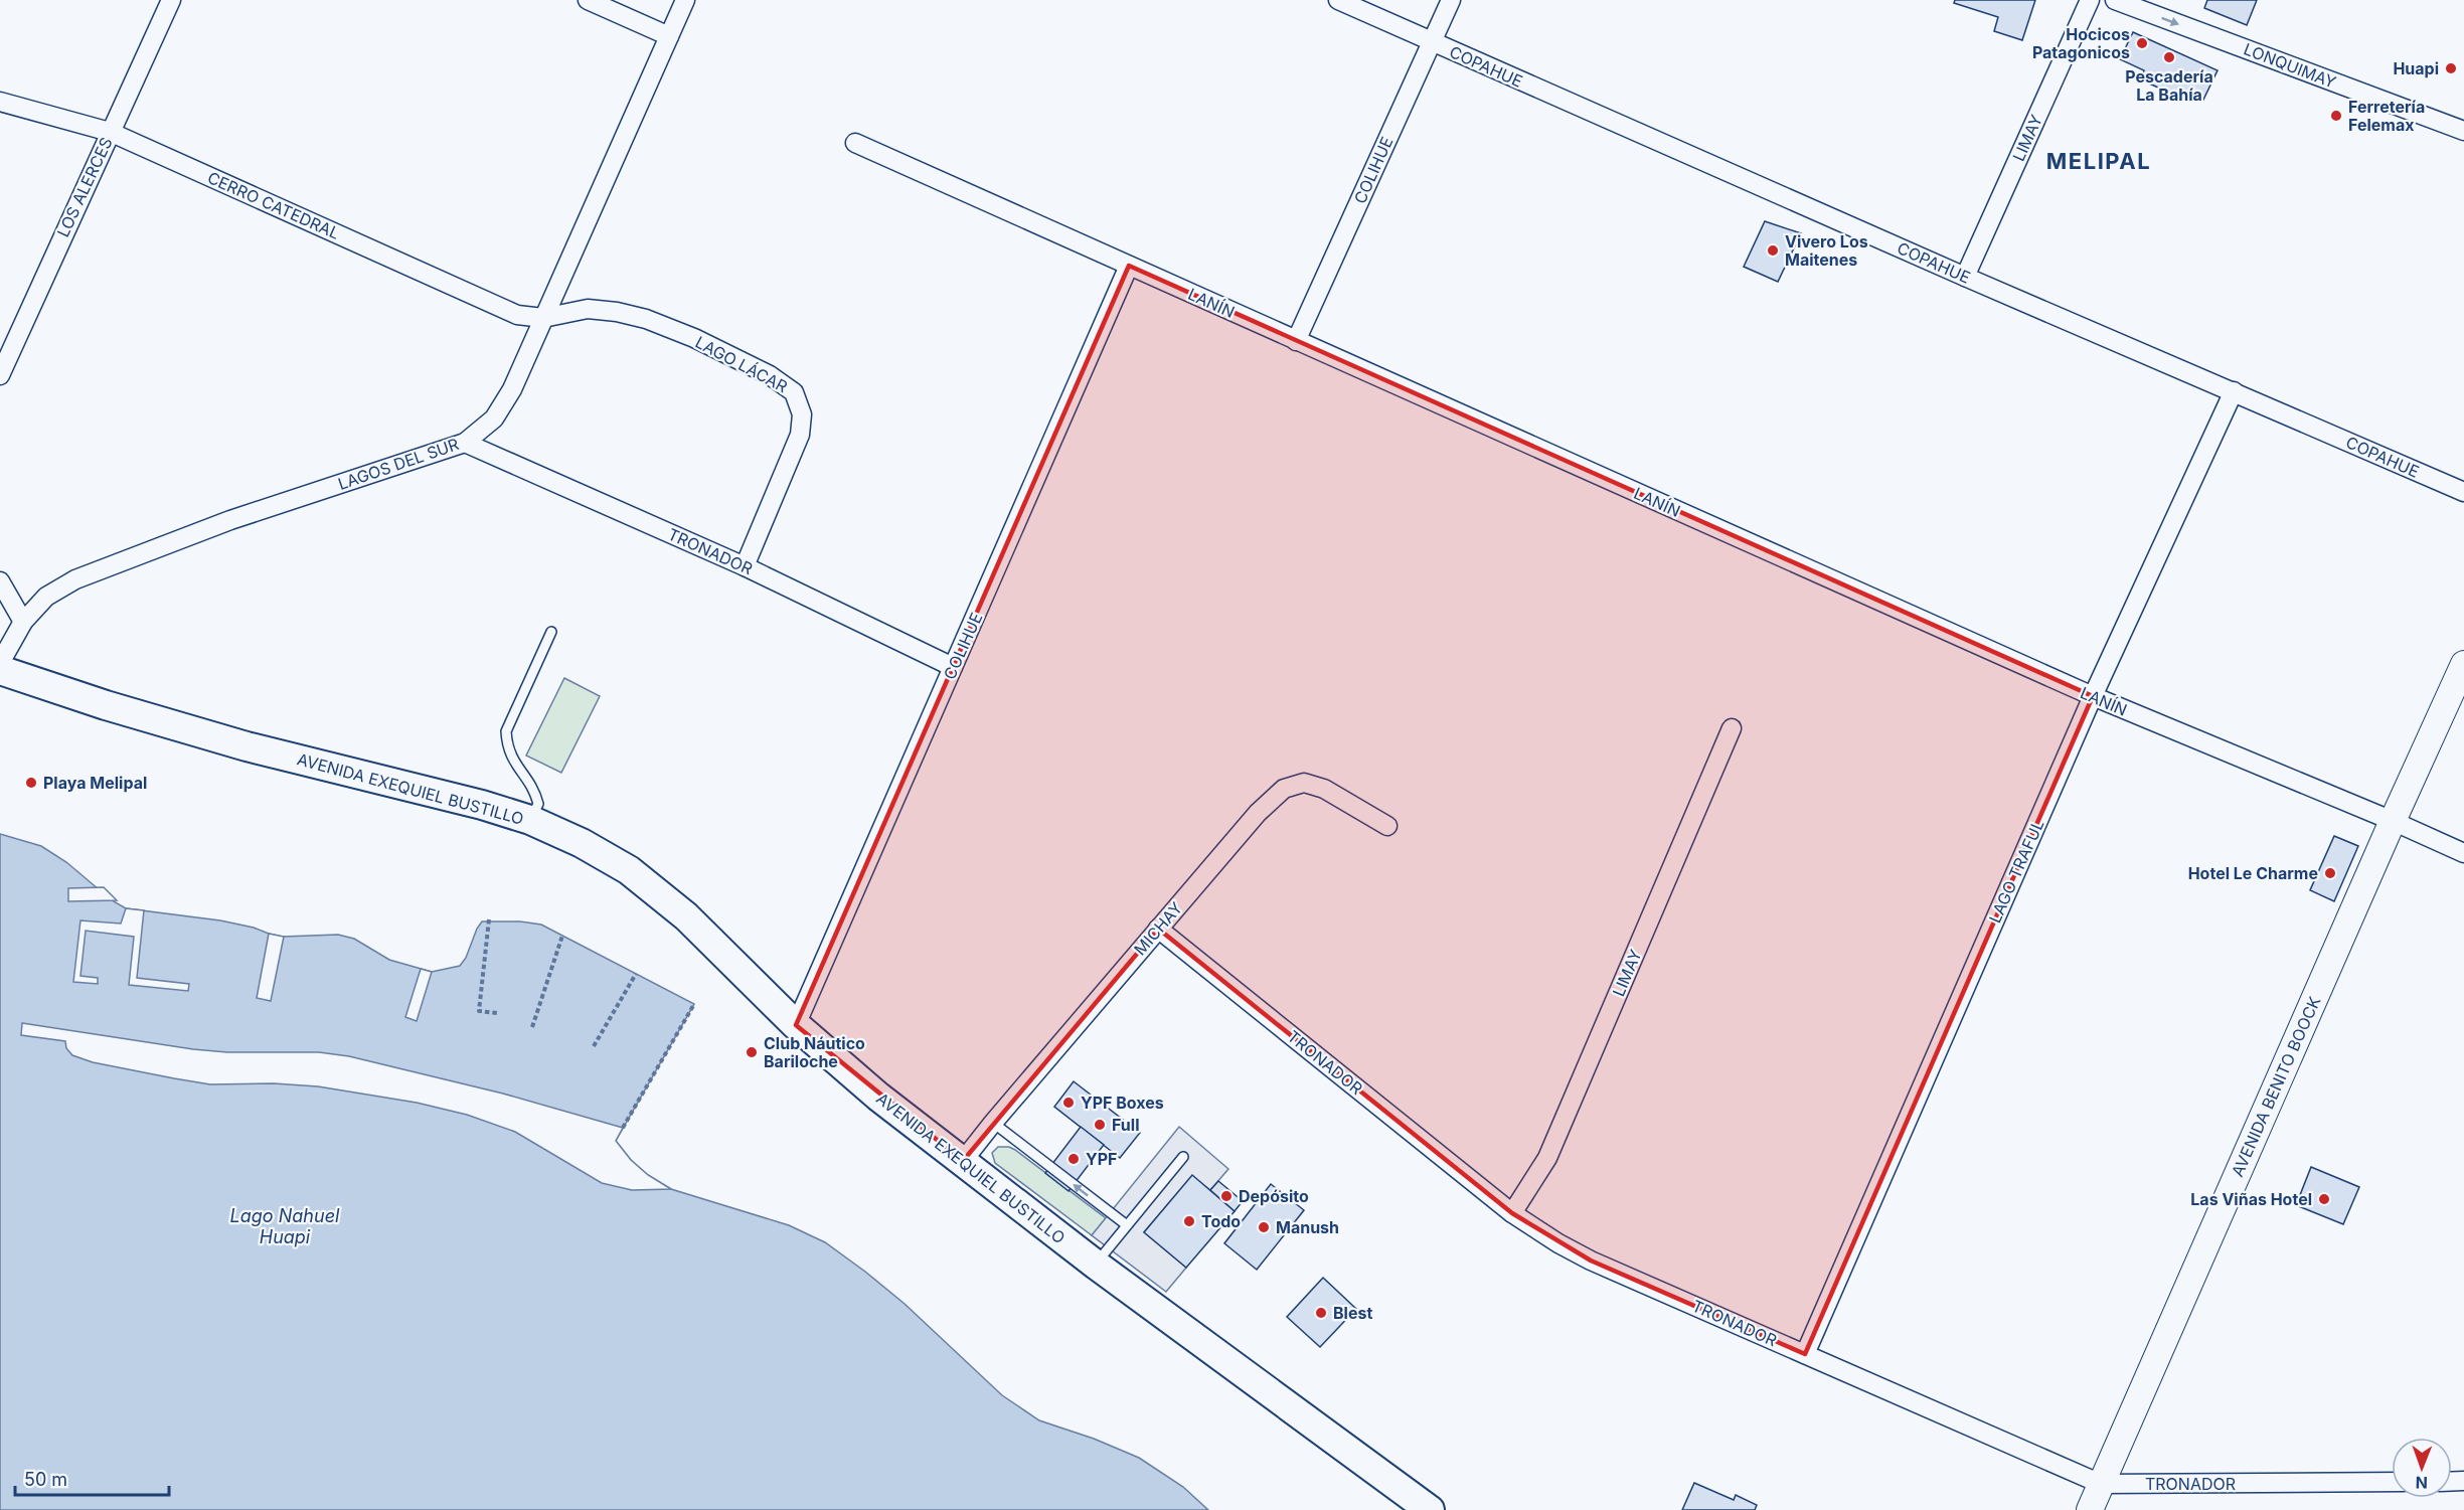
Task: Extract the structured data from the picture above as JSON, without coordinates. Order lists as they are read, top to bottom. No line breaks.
{"streets":{"main road":["AVENIDA EXEQUIEL BUSTILLO","AVENIDA BENITO BOOCK"],"street":["LONQUIMAY","COPAHUE","LIMAY","COLIHUE","LOS ALERCES","CERRO CATEDRAL","LANÍN","LAGO LÁCAR","LAGOS DEL SUR","TRONADOR","LAGO TRAFUL","MICHAY"]},"crossings":[["COPAHUE","LIMAY"],["COPAHUE","COLIHUE"],["COPAHUE","LAGO TRAFUL"],["LIMAY","TRONADOR"],["COLIHUE","LANÍN"],["COLIHUE","TRONADOR"],["COLIHUE","AVENIDA EXEQUIEL BUSTILLO"],["LOS ALERCES","CERRO CATEDRAL"],["CERRO CATEDRAL","LAGO LÁCAR"],["CERRO CATEDRAL","LAGOS DEL SUR"],["LANÍN","LAGO TRAFUL"],["LANÍN","AVENIDA BENITO BOOCK"],["LAGO LÁCAR","LAGOS DEL SUR"],["LAGO LÁCAR","TRONADOR"],["LAGOS DEL SUR","TRONADOR"],["TRONADOR","LAGO TRAFUL"],["TRONADOR","MICHAY"],["TRONADOR","AVENIDA BENITO BOOCK"],["AVENIDA EXEQUIEL BUSTILLO","MICHAY"]],"one_way":["LONQUIMAY"],"districts":["MELIPAL"],"water":["Lago Nahuel Huapi"],"places":["Hocicos Patagonicos","Pescadería La Bahía","Huapi","Ferretería Felemax","Vivero Los Maitenes","Playa Melipal","Hotel Le Charme","Club Náutico Bariloche","YPF Boxes","Full","YPF","Depósito","Las Viñas Hotel","Todo","Manush","Blest"],"scale_bar":"50 m","north":"bottom"}
